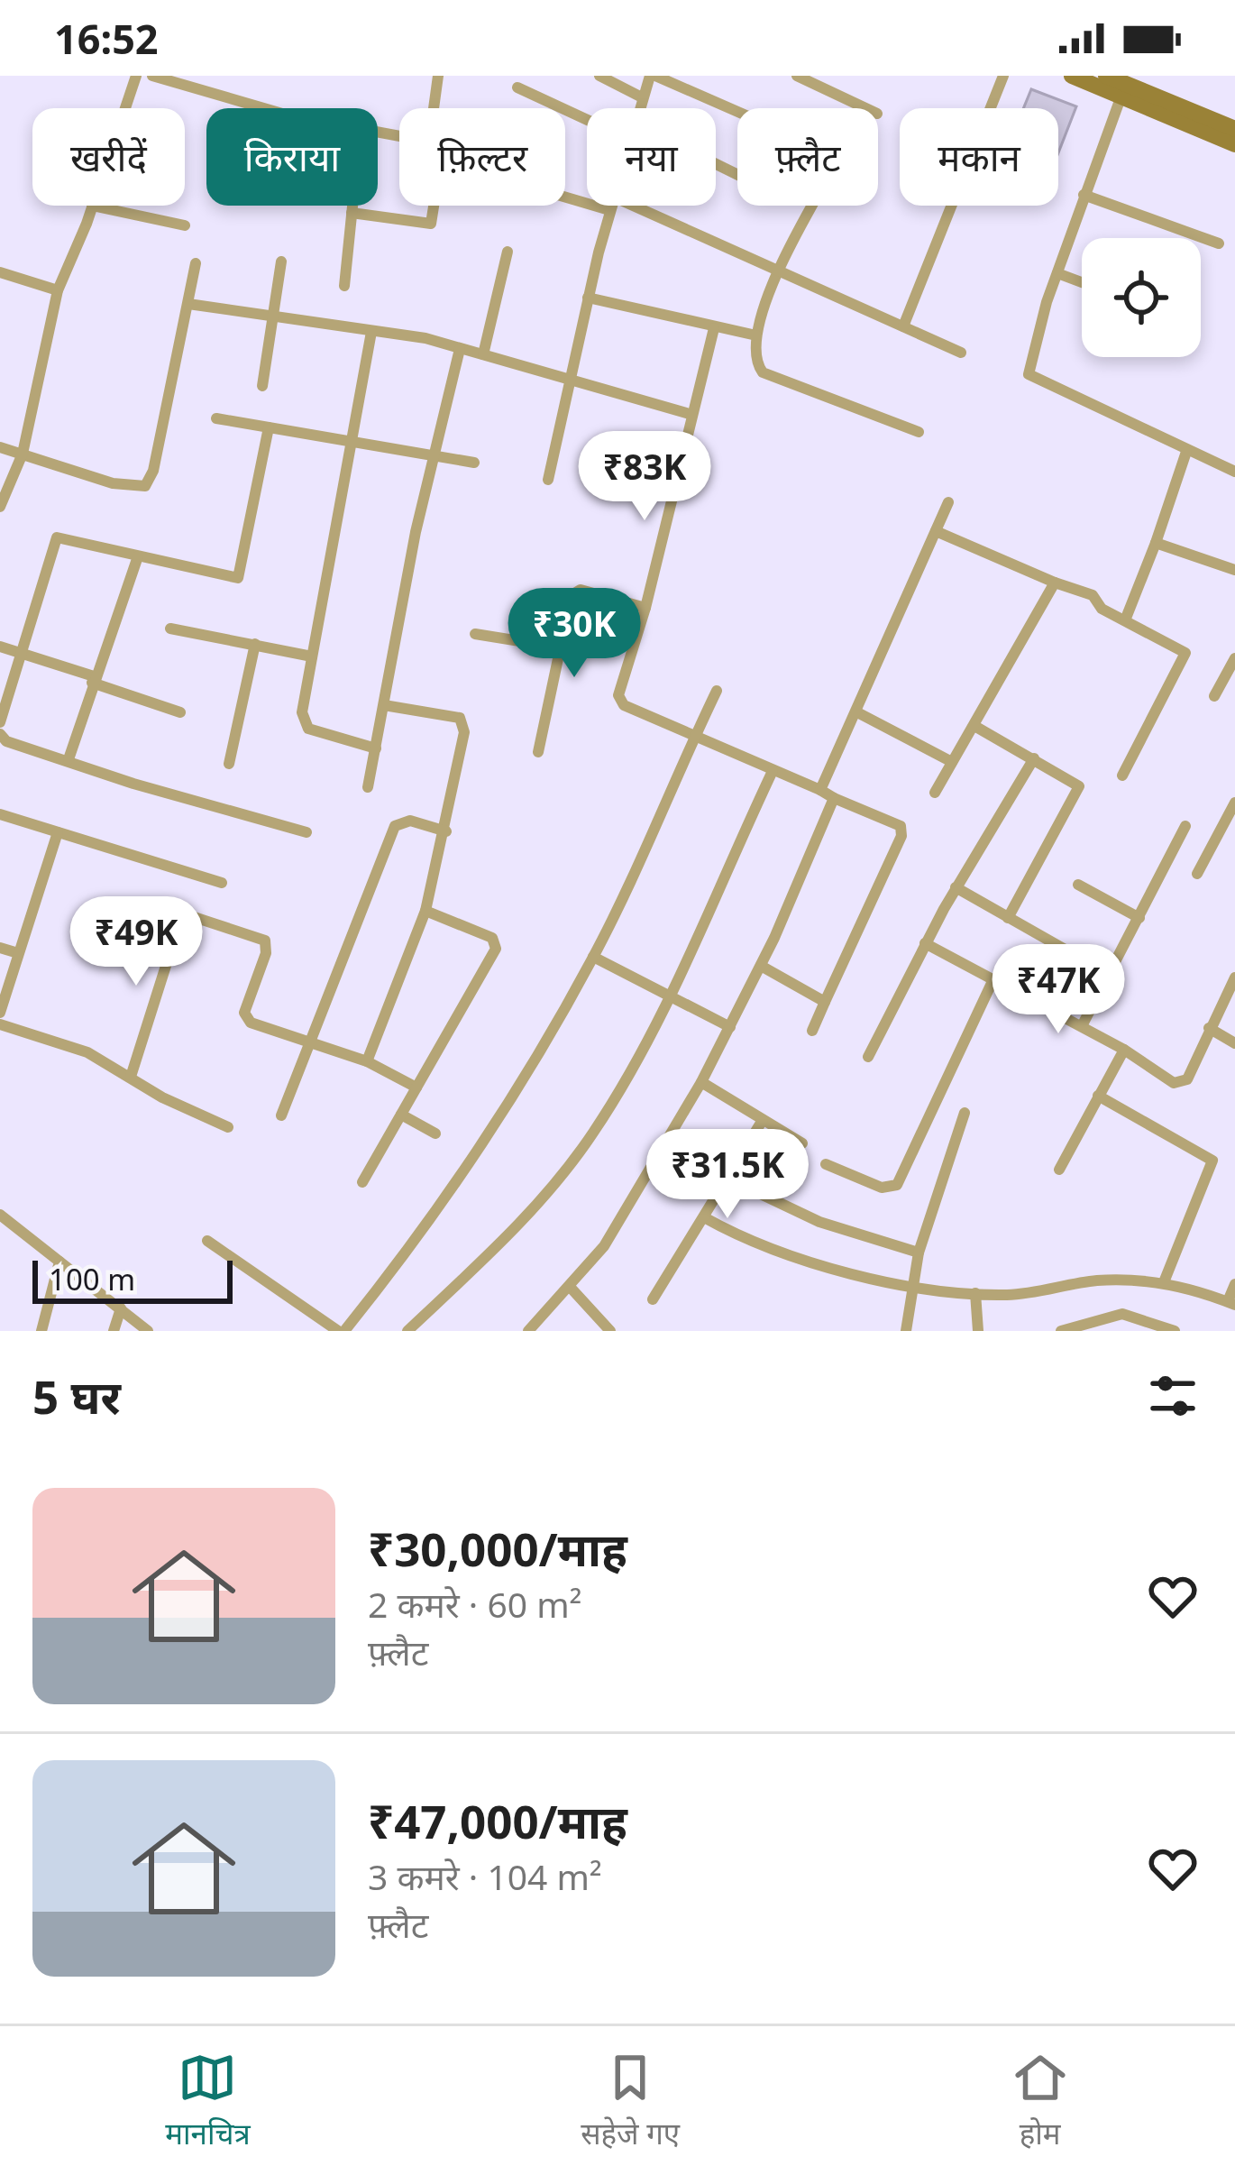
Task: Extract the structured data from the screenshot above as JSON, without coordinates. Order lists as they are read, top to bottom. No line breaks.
{"scale_bar":"100 m","page":{"status":"16:52","chip":["खरीदें","किराया","फ़िल्टर","नया","फ़्लैट","मकान"],"price":["₹83K","₹30K","₹49K","₹47K","₹31.5K"],"scale":"100 m","heading":"5 घर","list":[{"name":"₹30,000/माह","note":"2 कमरे · 60 m² · फ़्लैट"},{"name":"₹47,000/माह","note":"3 कमरे · 104 m² · फ़्लैट"}],"tabs":["मानचित्र","सहेजे गए","होम"]}}
